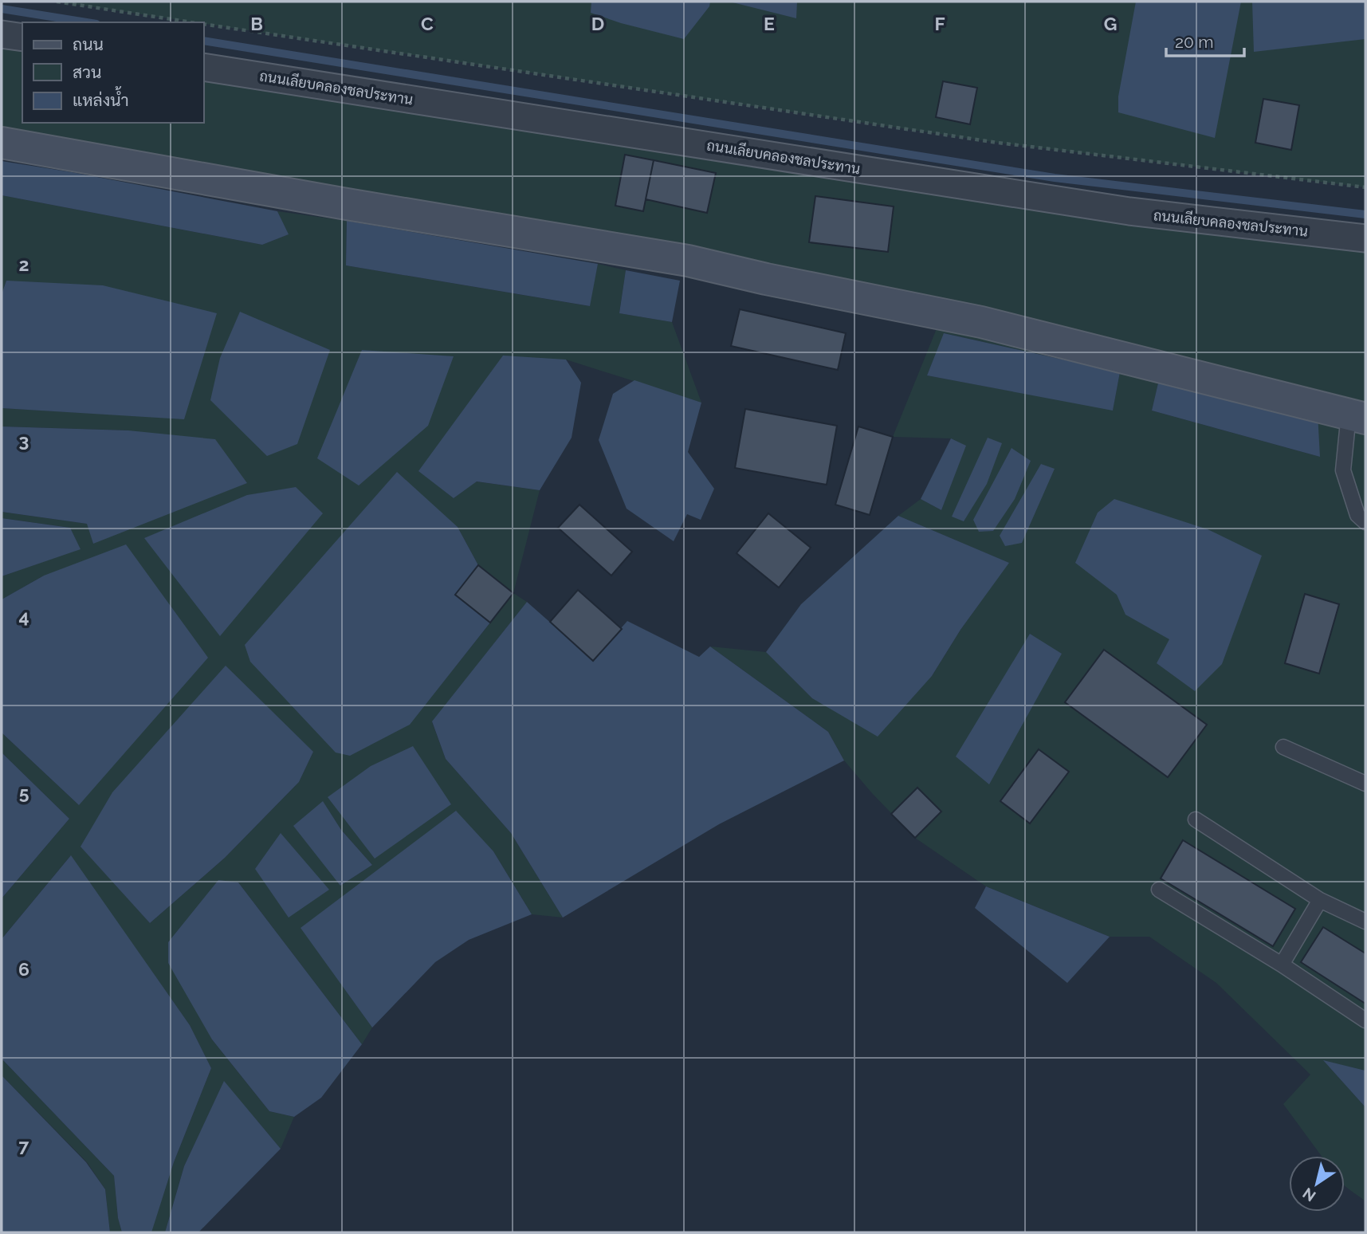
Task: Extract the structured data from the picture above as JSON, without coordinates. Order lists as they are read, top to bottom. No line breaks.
{"streets":{"street":["ถนนเลียบคลองชลประทาน"]},"legend":["ถนน","สวน","แหล่งน้ำ"],"scale_bar":"20 m","north":"bottom left","grid":{"columns":["B","C","D","E","F","G"],"rows":["2","3","4","5","6","7"]}}
